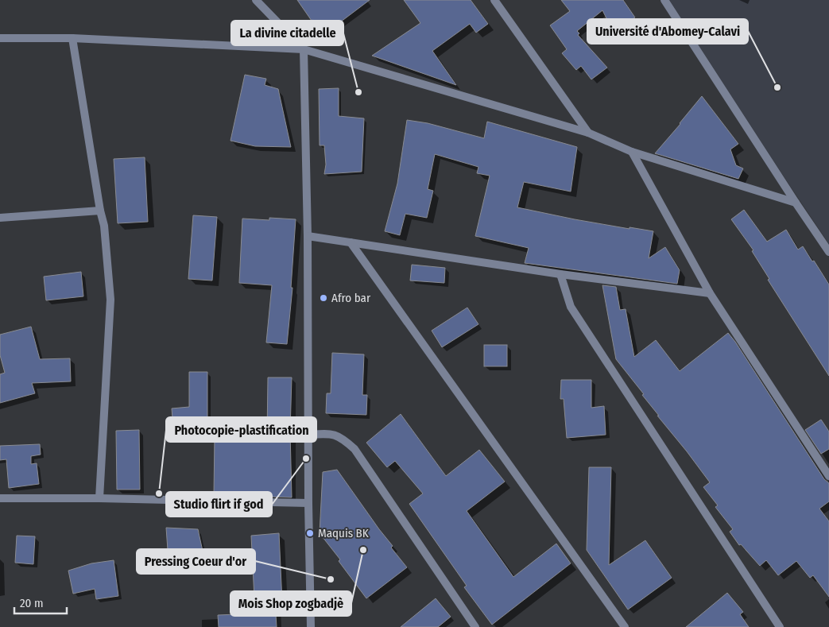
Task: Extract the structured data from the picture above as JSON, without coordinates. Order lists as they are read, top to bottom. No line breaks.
{"places":["Université d'Abomey-Calavi","La divine citadelle","Afro bar","Studio flirt if god","Photocopie-plastification","Maquis BK","Mois Shop zogbadjè","Pressing Coeur d'or"],"scale_bar":"20 m"}
